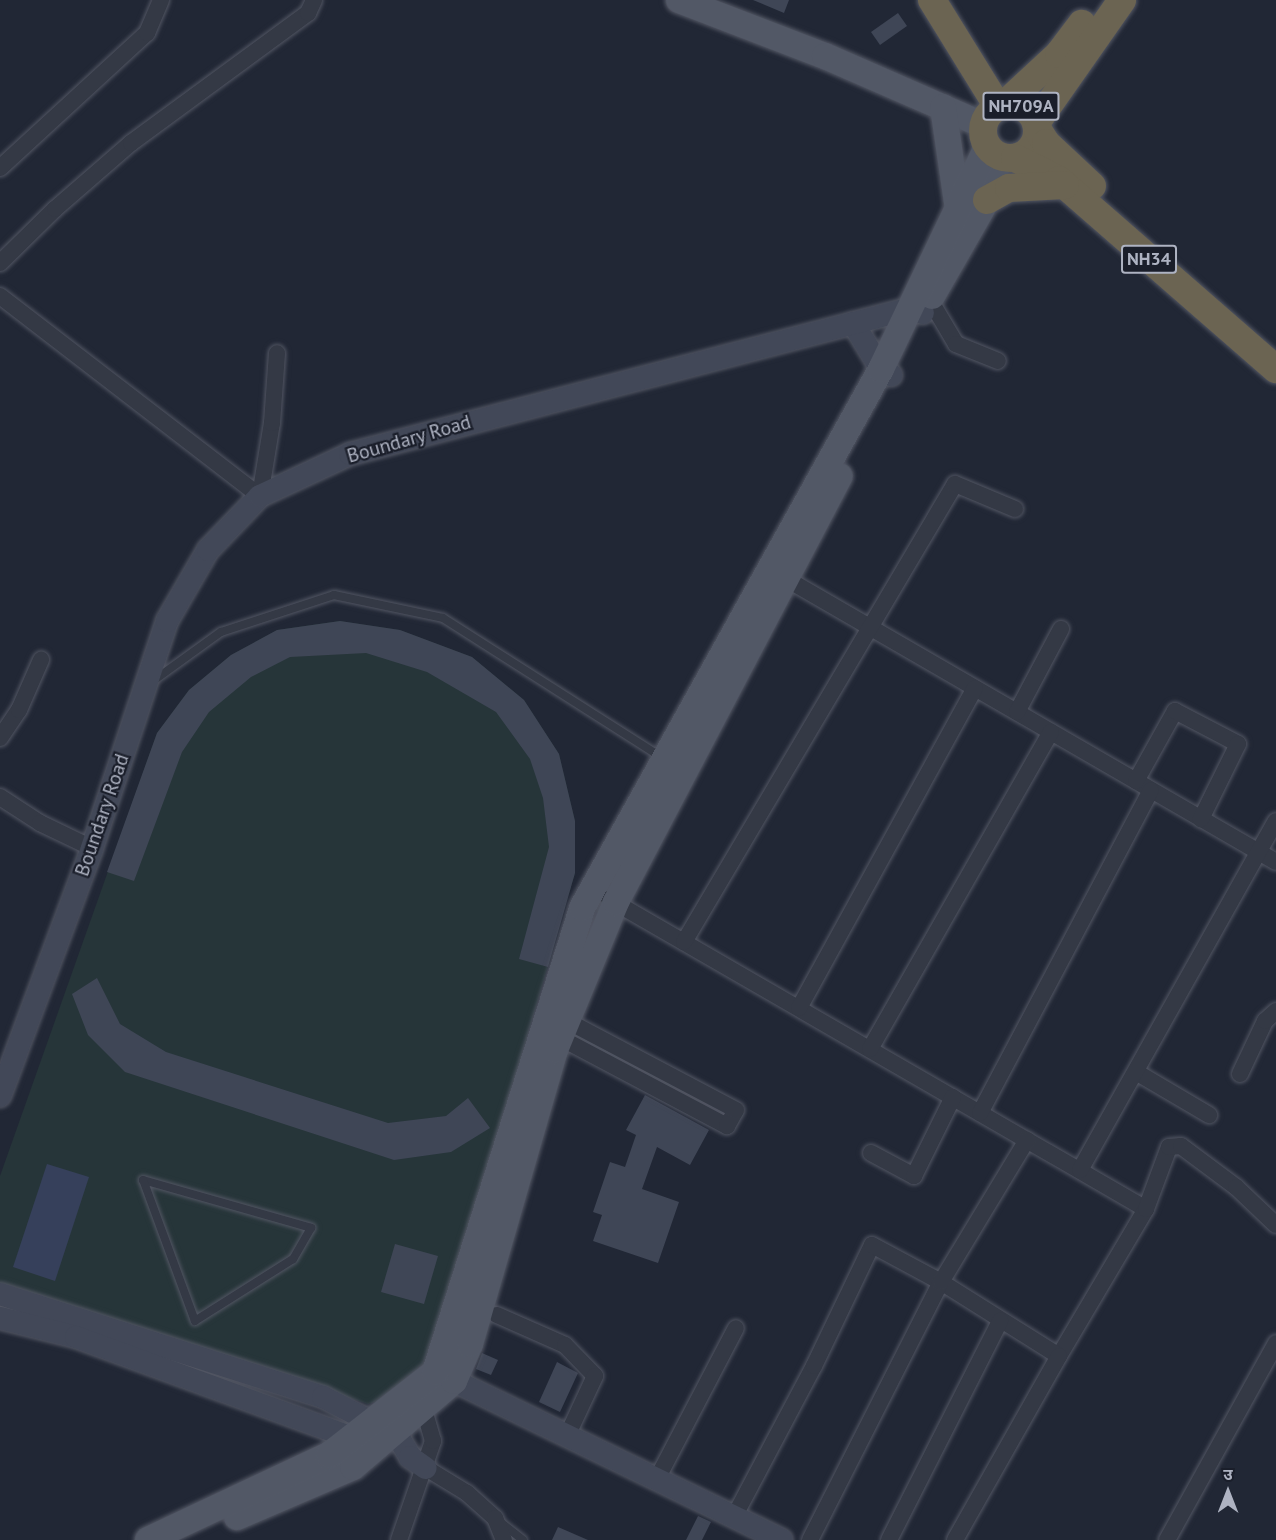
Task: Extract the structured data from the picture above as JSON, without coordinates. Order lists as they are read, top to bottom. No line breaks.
{"streets":{"highway":["NH709A","NH34"],"street":["Boundary Road"]},"crossings":[["NH709A","NH34"]],"north":"top"}
